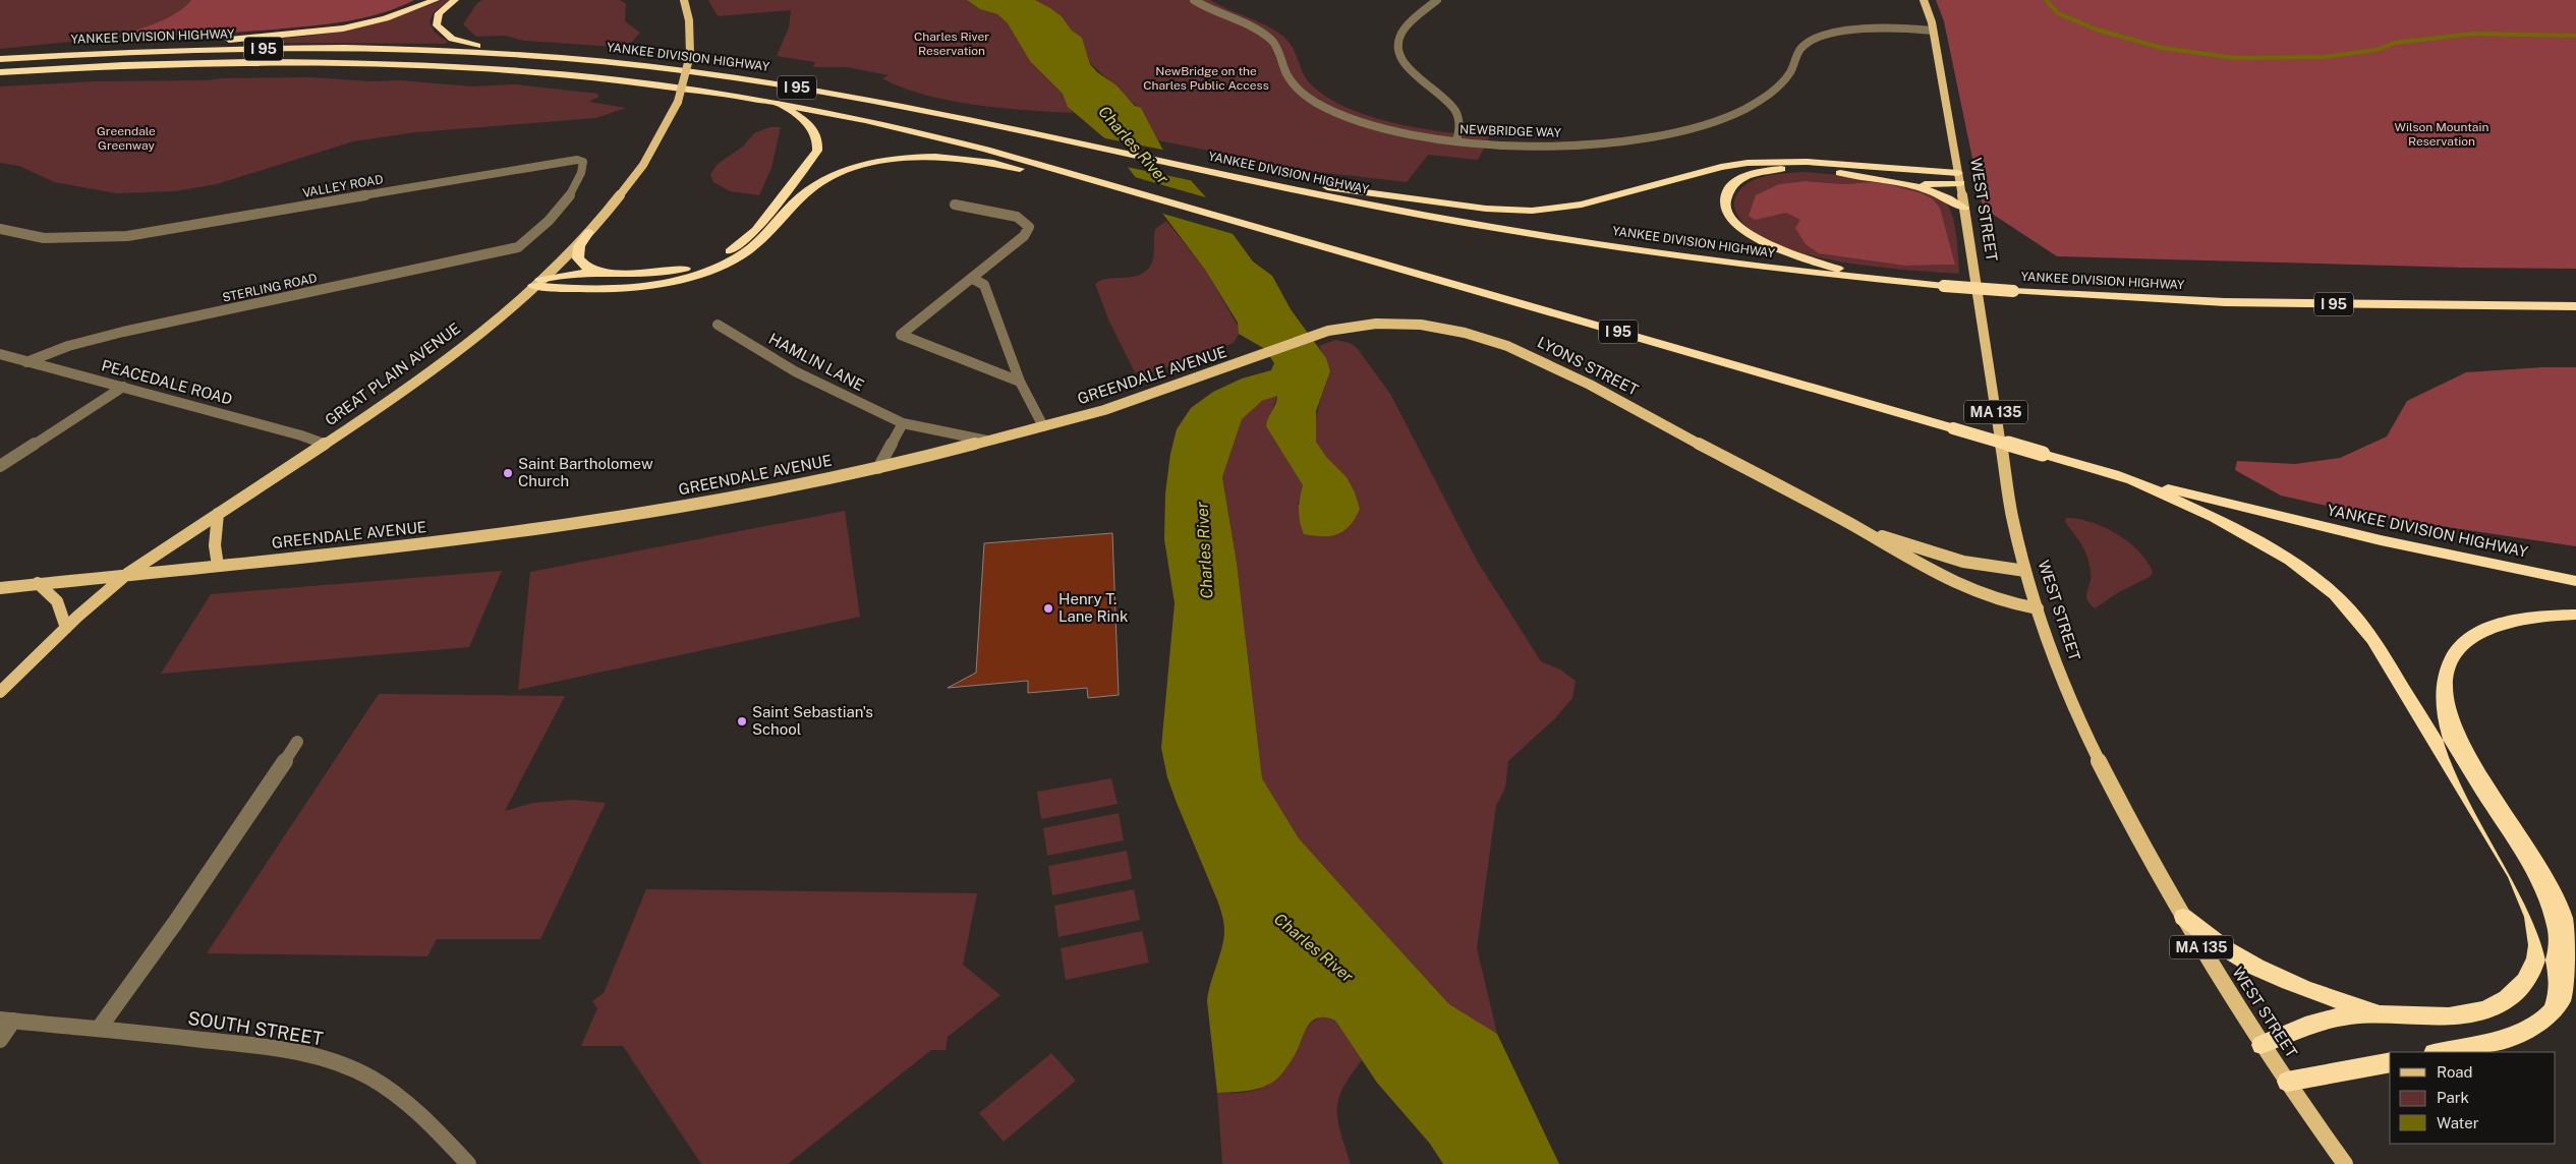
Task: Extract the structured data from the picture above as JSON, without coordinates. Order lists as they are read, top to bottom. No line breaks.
{"streets":{"highway":["YANKEE DIVISION HIGHWAY","I 95"],"main road":["WEST STREET","LYONS STREET","GREAT PLAIN AVENUE","GREENDALE AVENUE","MA 135"],"street":["NEWBRIDGE WAY","VALLEY ROAD","STERLING ROAD","HAMLIN LANE","PEACEDALE ROAD","SOUTH STREET"]},"crossings":[["NEWBRIDGE WAY","WEST STREET"],["VALLEY ROAD","STERLING ROAD"],["WEST STREET","LYONS STREET"],["STERLING ROAD","PEACEDALE ROAD"],["HAMLIN LANE","GREENDALE AVENUE"],["LYONS STREET","GREENDALE AVENUE"],["GREAT PLAIN AVENUE","GREENDALE AVENUE"],["GREAT PLAIN AVENUE","PEACEDALE ROAD"]],"water":["Charles River"],"parks":["Charles River Reservation","NewBridge on the Charles Public Access","Wilson Mountain Reservation","Greendale Greenway"],"places":["Saint Bartholomew Church","Henry T. Lane Rink","Saint Sebastian's School"],"legend":["Road","Park","Water"]}
